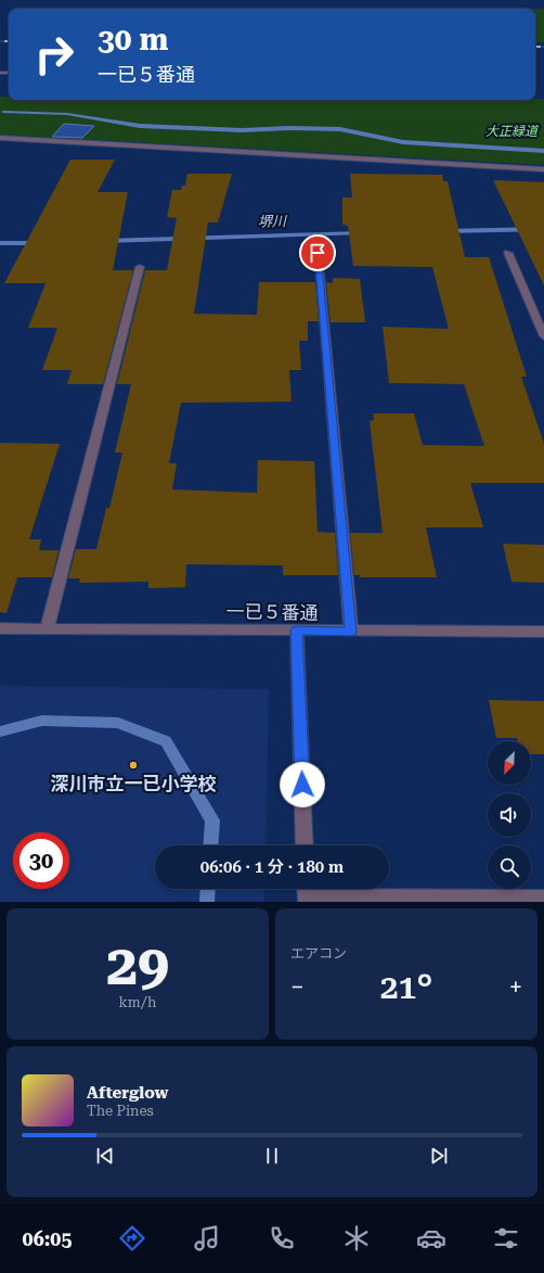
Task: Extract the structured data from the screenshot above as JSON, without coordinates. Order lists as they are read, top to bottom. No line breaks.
{"streets":{"street":["一已５番通"]},"water":["堺川"],"parks":["大正緑道"],"places":["深川市立一已小学校"],"north":"bottom left","page":{"turn":["30 m","一已５番通"],"limit":"30","trip":"06:06 · 1 分 · 180 m","tile":[["29","km/h"],"エアコン"],"heat":["−","21°","+"],"song":["Afterglow","The Pines"],"tabs":"06:05"}}
